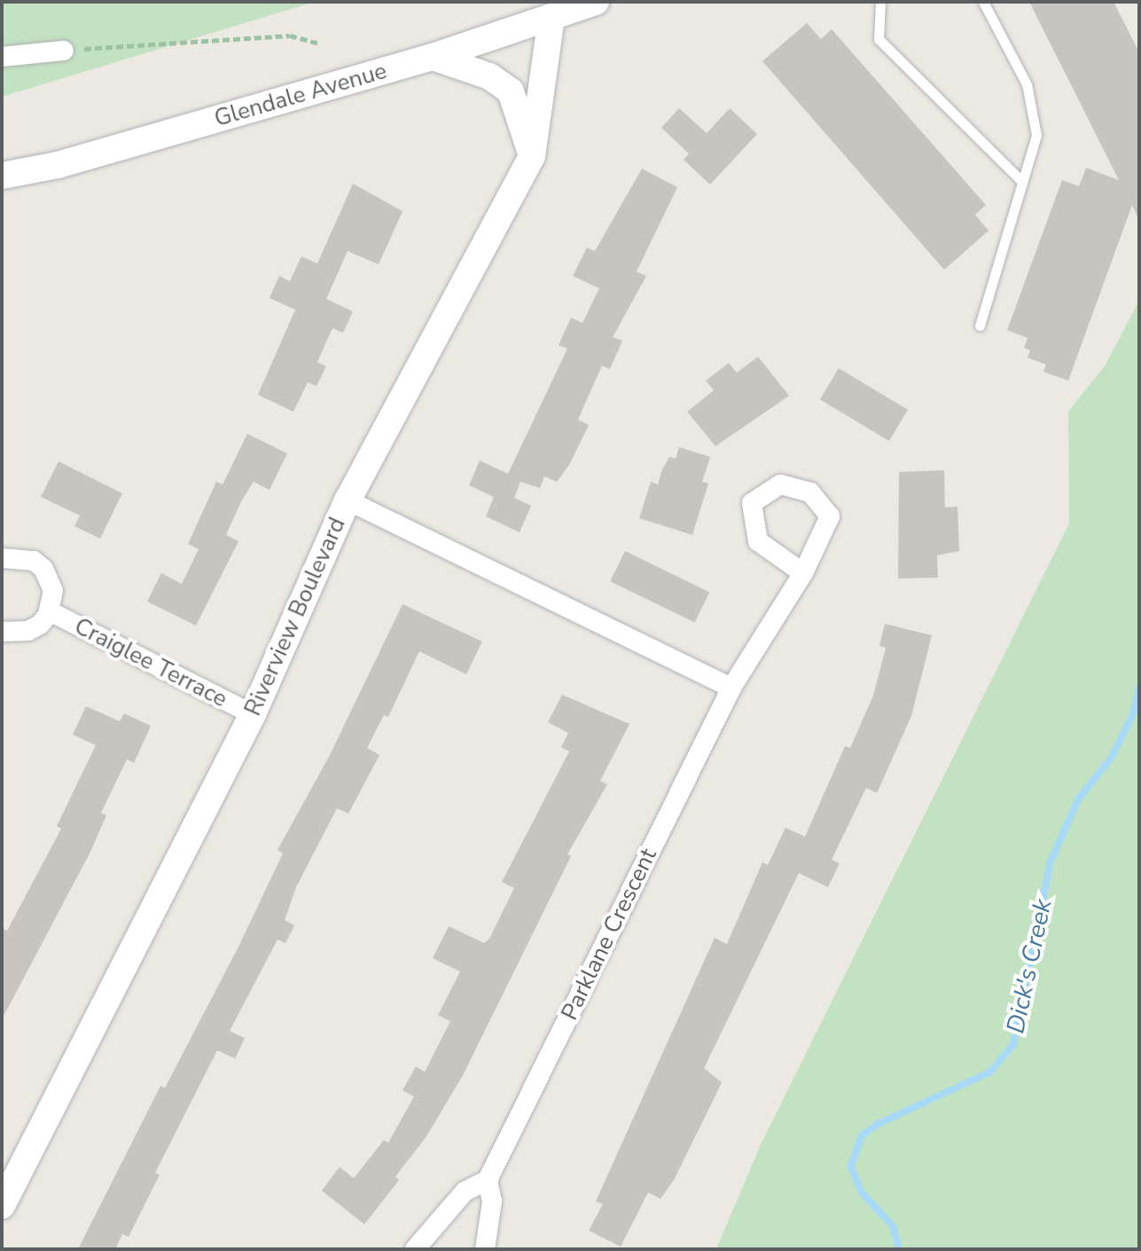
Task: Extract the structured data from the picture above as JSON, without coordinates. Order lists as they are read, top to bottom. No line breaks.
{"streets":{"street":["Glendale Avenue","Riverview Boulevard","Craiglee Terrace","Parklane Crescent"]},"crossings":[["Glendale Avenue","Riverview Boulevard"],["Riverview Boulevard","Craiglee Terrace"]],"water":["Dick's Creek"]}
